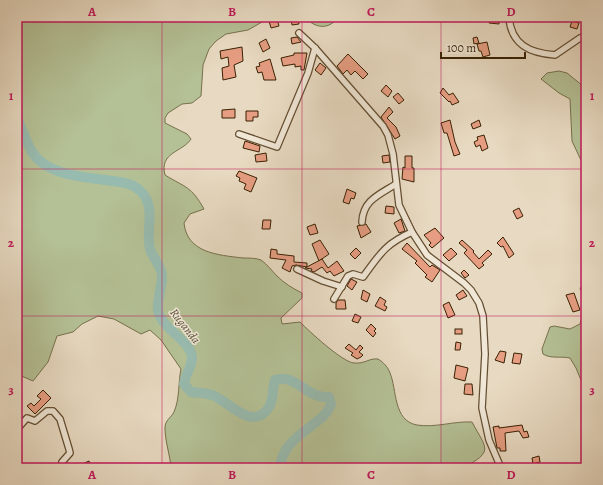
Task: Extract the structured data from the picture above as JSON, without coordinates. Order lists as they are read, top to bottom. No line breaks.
{"water":["Ruganda"],"scale_bar":"100 m","grid":{"columns":["A","B","C","D"],"rows":["1","2","3"]}}
